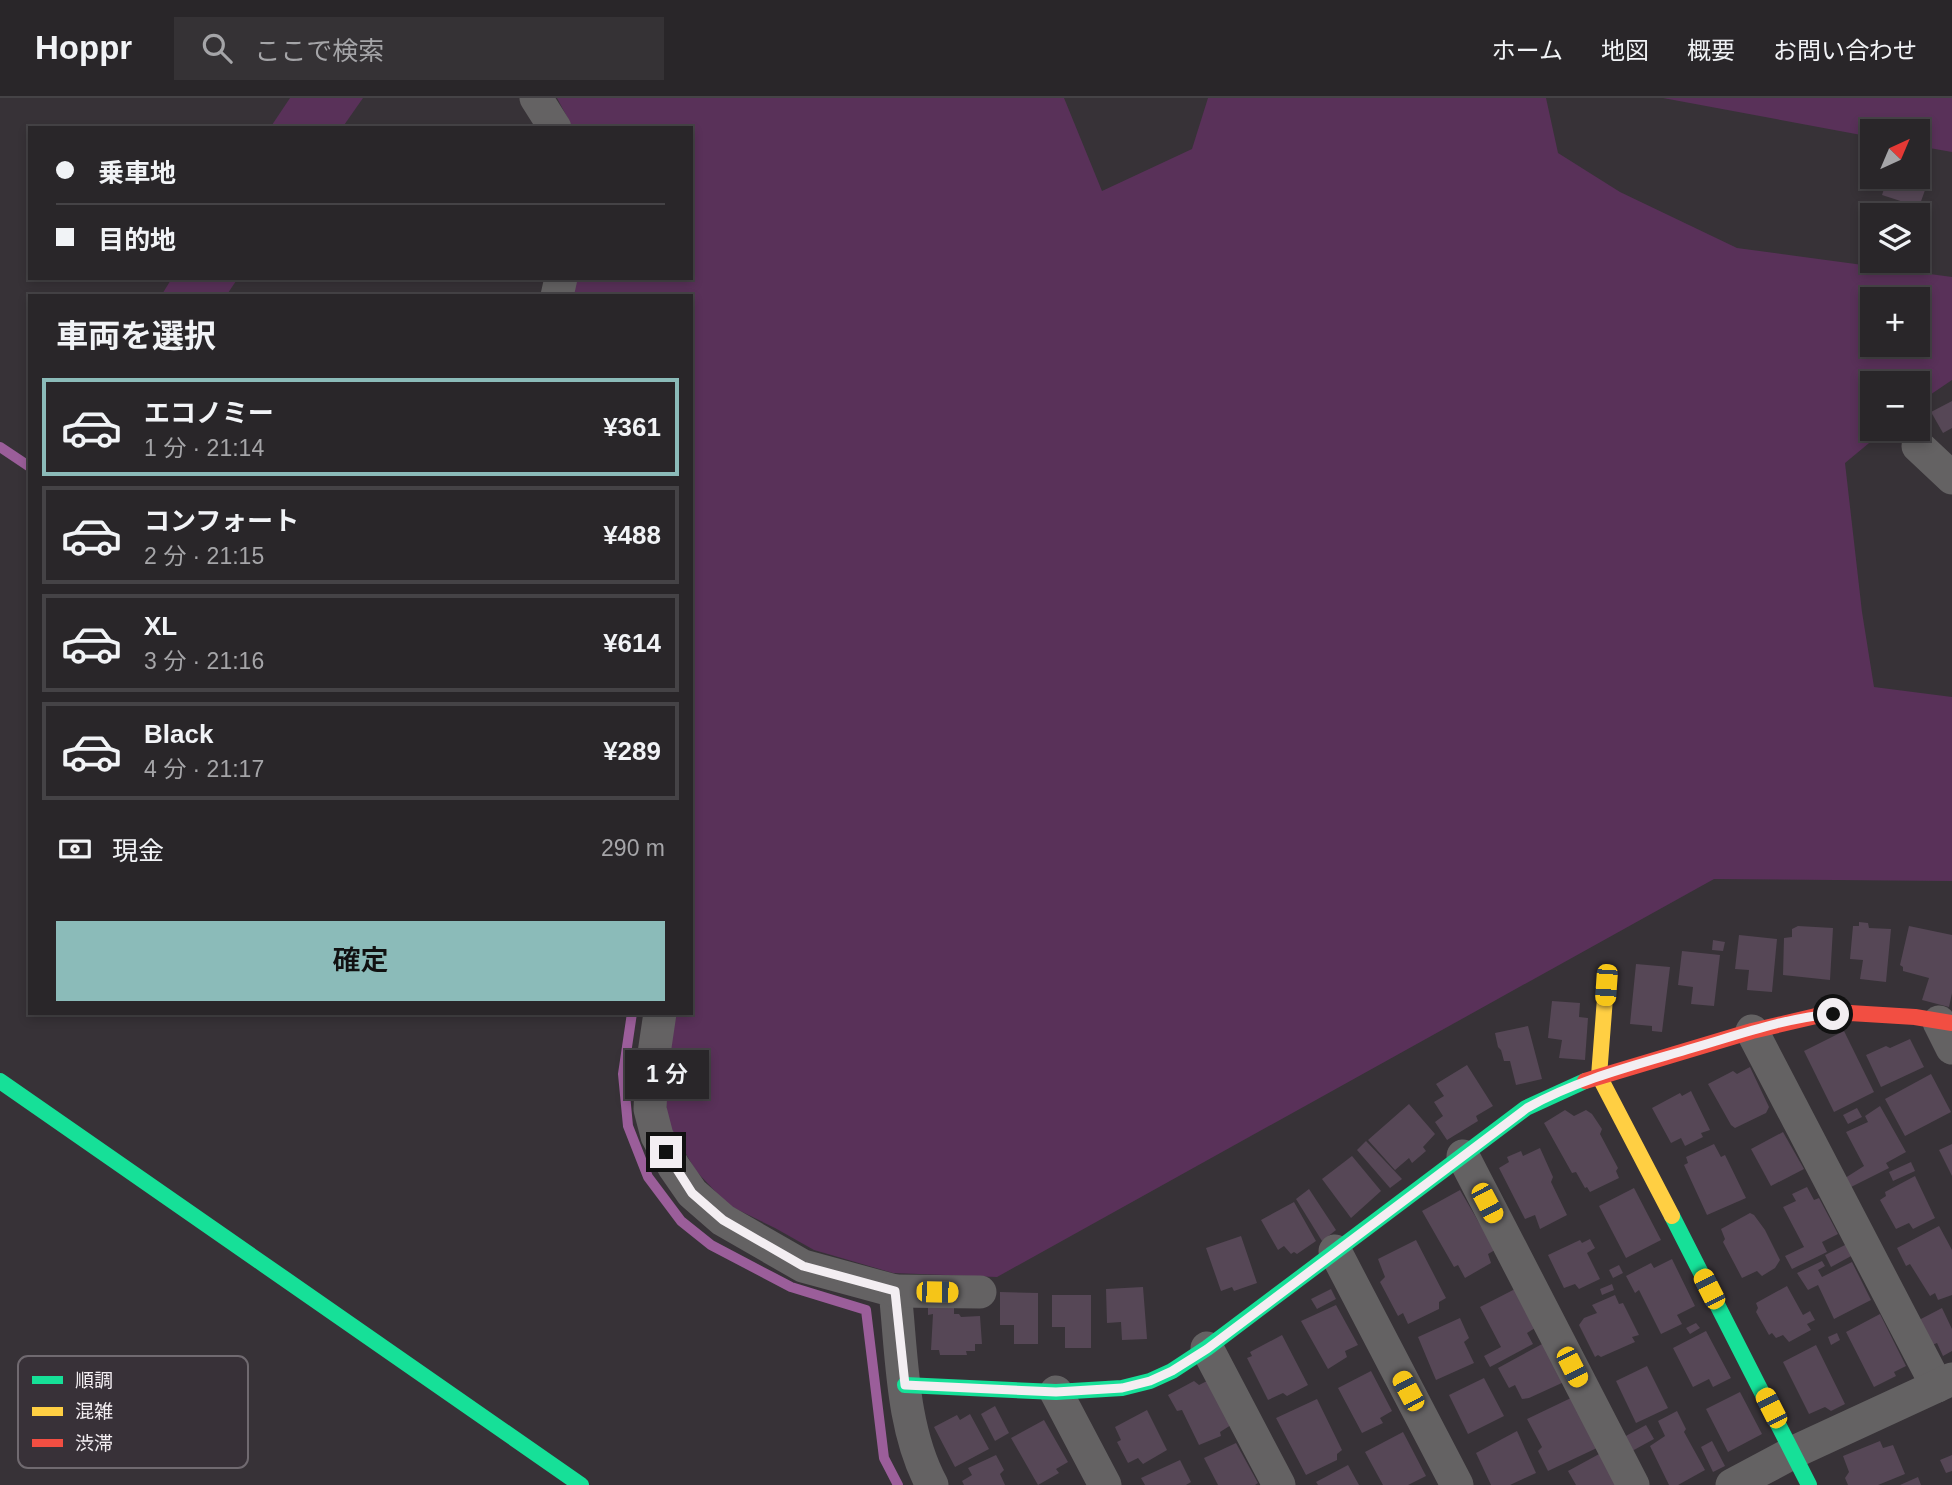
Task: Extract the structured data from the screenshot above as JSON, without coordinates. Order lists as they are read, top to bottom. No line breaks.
{"legend":["順調","混雑","渋滞"],"north":"top right","page":{"header":"Hoppr","search":"ここで検索","nav":["ホーム","地図","概要","お問い合わせ"],"map_buttons":["+","−"],"banner":["乗車地","目的地"],"heading":"車両を選択","list":[{"name":"エコノミー","note":"1 分 · 21:14","value":"¥361"},{"name":"コンフォート","note":"2 分 · 21:15","value":"¥488"},{"name":"XL","note":"3 分 · 21:16","value":"¥614"},{"name":"Black","note":"4 分 · 21:17","value":"¥289"}],"pay":["現金","290 m"],"buttons":"確定","bubble":"1 分"}}
